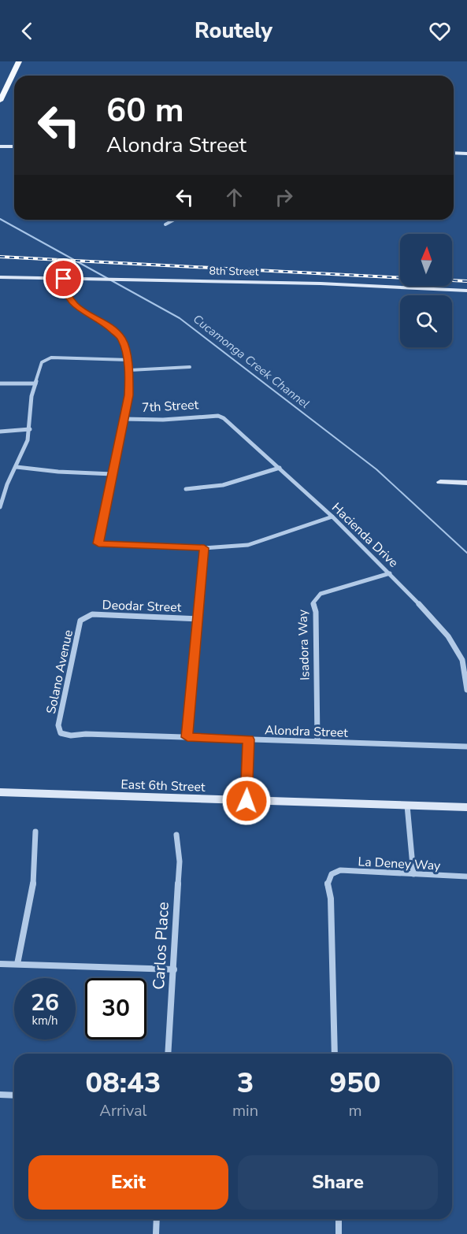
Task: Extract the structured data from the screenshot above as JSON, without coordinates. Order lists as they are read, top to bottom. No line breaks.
{"streets":{"street":["8th Street","7th Street","Hacienda Drive","Deodar Street","Isadora Way","Solano Avenue","Alondra Street","East 6th Street","La Deney Way","Carlos Place"]},"crossings":[["7th Street","Hacienda Drive"],["Hacienda Drive","Isadora Way"],["Deodar Street","Solano Avenue"],["Isadora Way","Alondra Street"],["Solano Avenue","Alondra Street"]],"water":["Cucamonga Creek Channel"],"north":"top","page":{"header":"Routely","turn":["60 m","Alondra Street"],"speed":"26 km/h","limit":"30","eta":["08:43","Arrival","3","min","950","m"],"buttons":["Exit","Share"]}}
